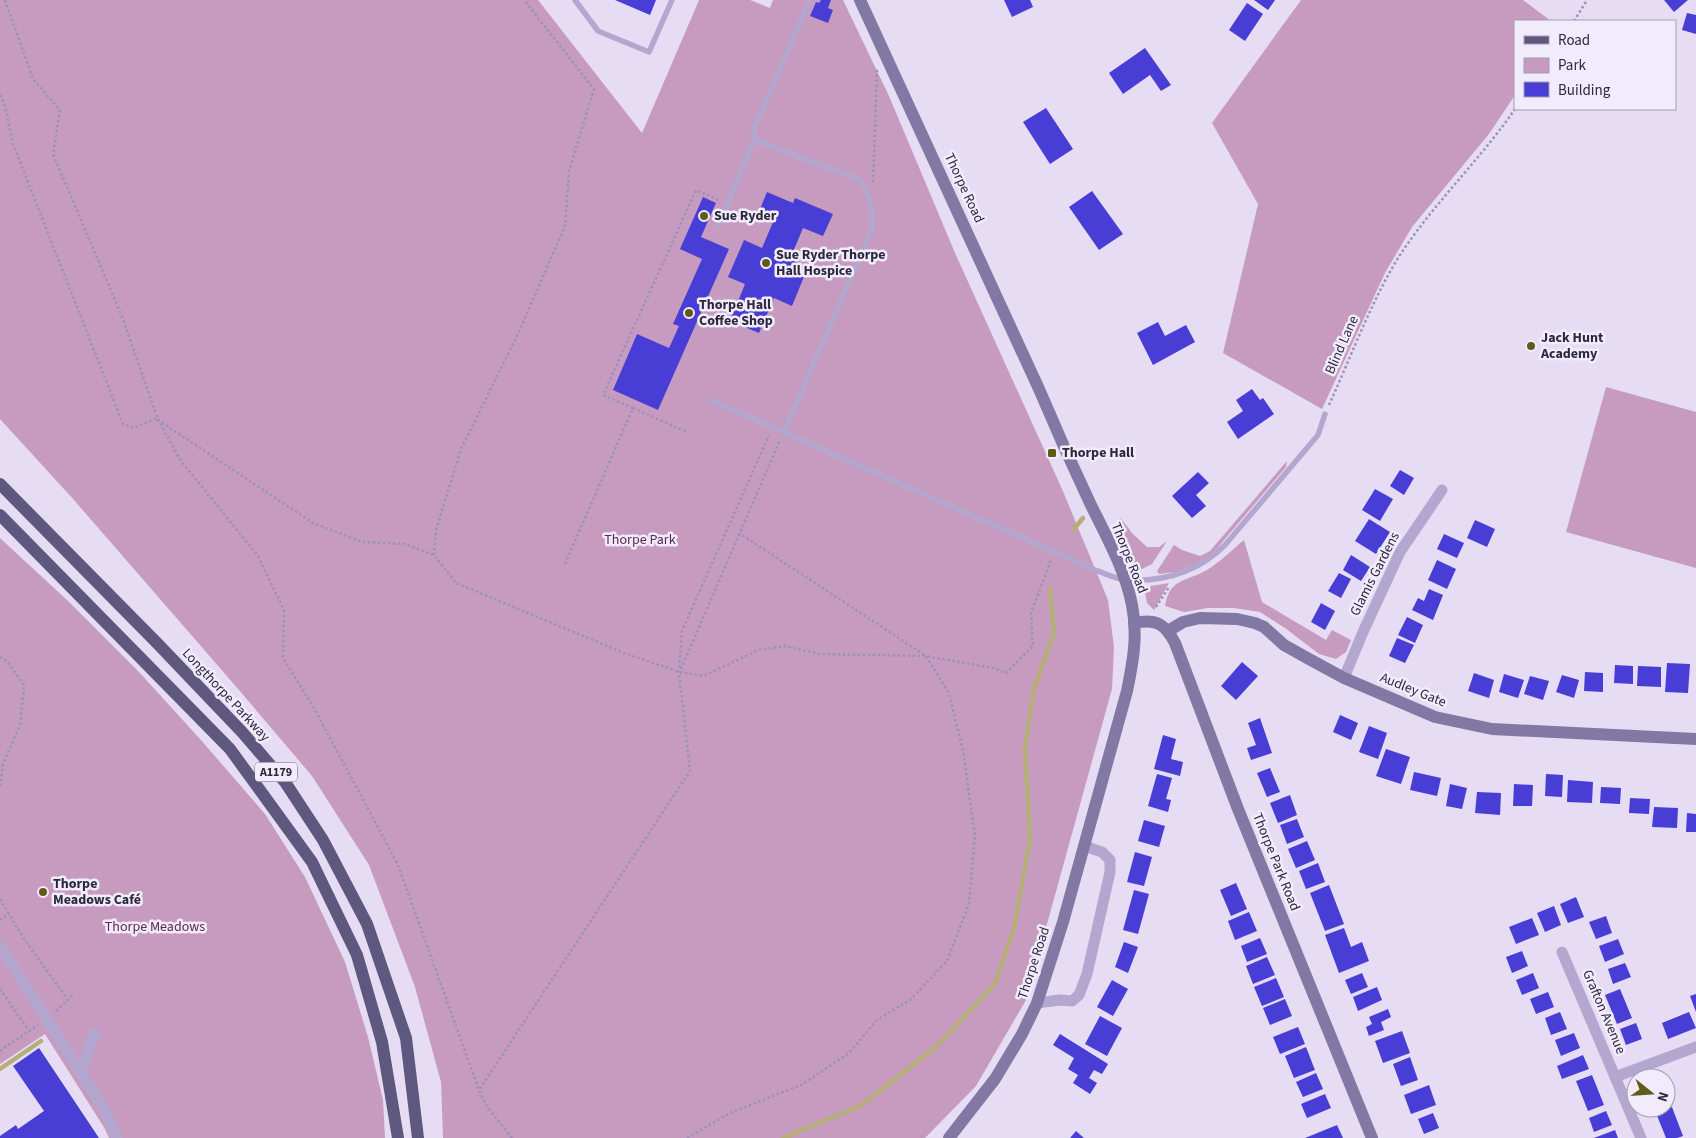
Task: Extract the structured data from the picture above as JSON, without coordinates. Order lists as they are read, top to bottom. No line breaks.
{"streets":{"main road":["Longthorpe Parkway","A1179"],"street":["Thorpe Road","Glamis Gardens","Audley Gate","Thorpe Park Road","Grafton Avenue"],"path":["Blind Lane"]},"crossings":[["Glamis Gardens","Audley Gate"],["Audley Gate","Thorpe Park Road"]],"parks":["Thorpe Park","Thorpe Meadows"],"places":{"other":["Sue Ryder","Sue Ryder Thorpe Hall Hospice","Thorpe Hall Coffee Shop","Jack Hunt Academy","Thorpe Meadows Café"],"transit":["Thorpe Hall"]},"legend":["Road","Park","Building"],"north":"right"}
